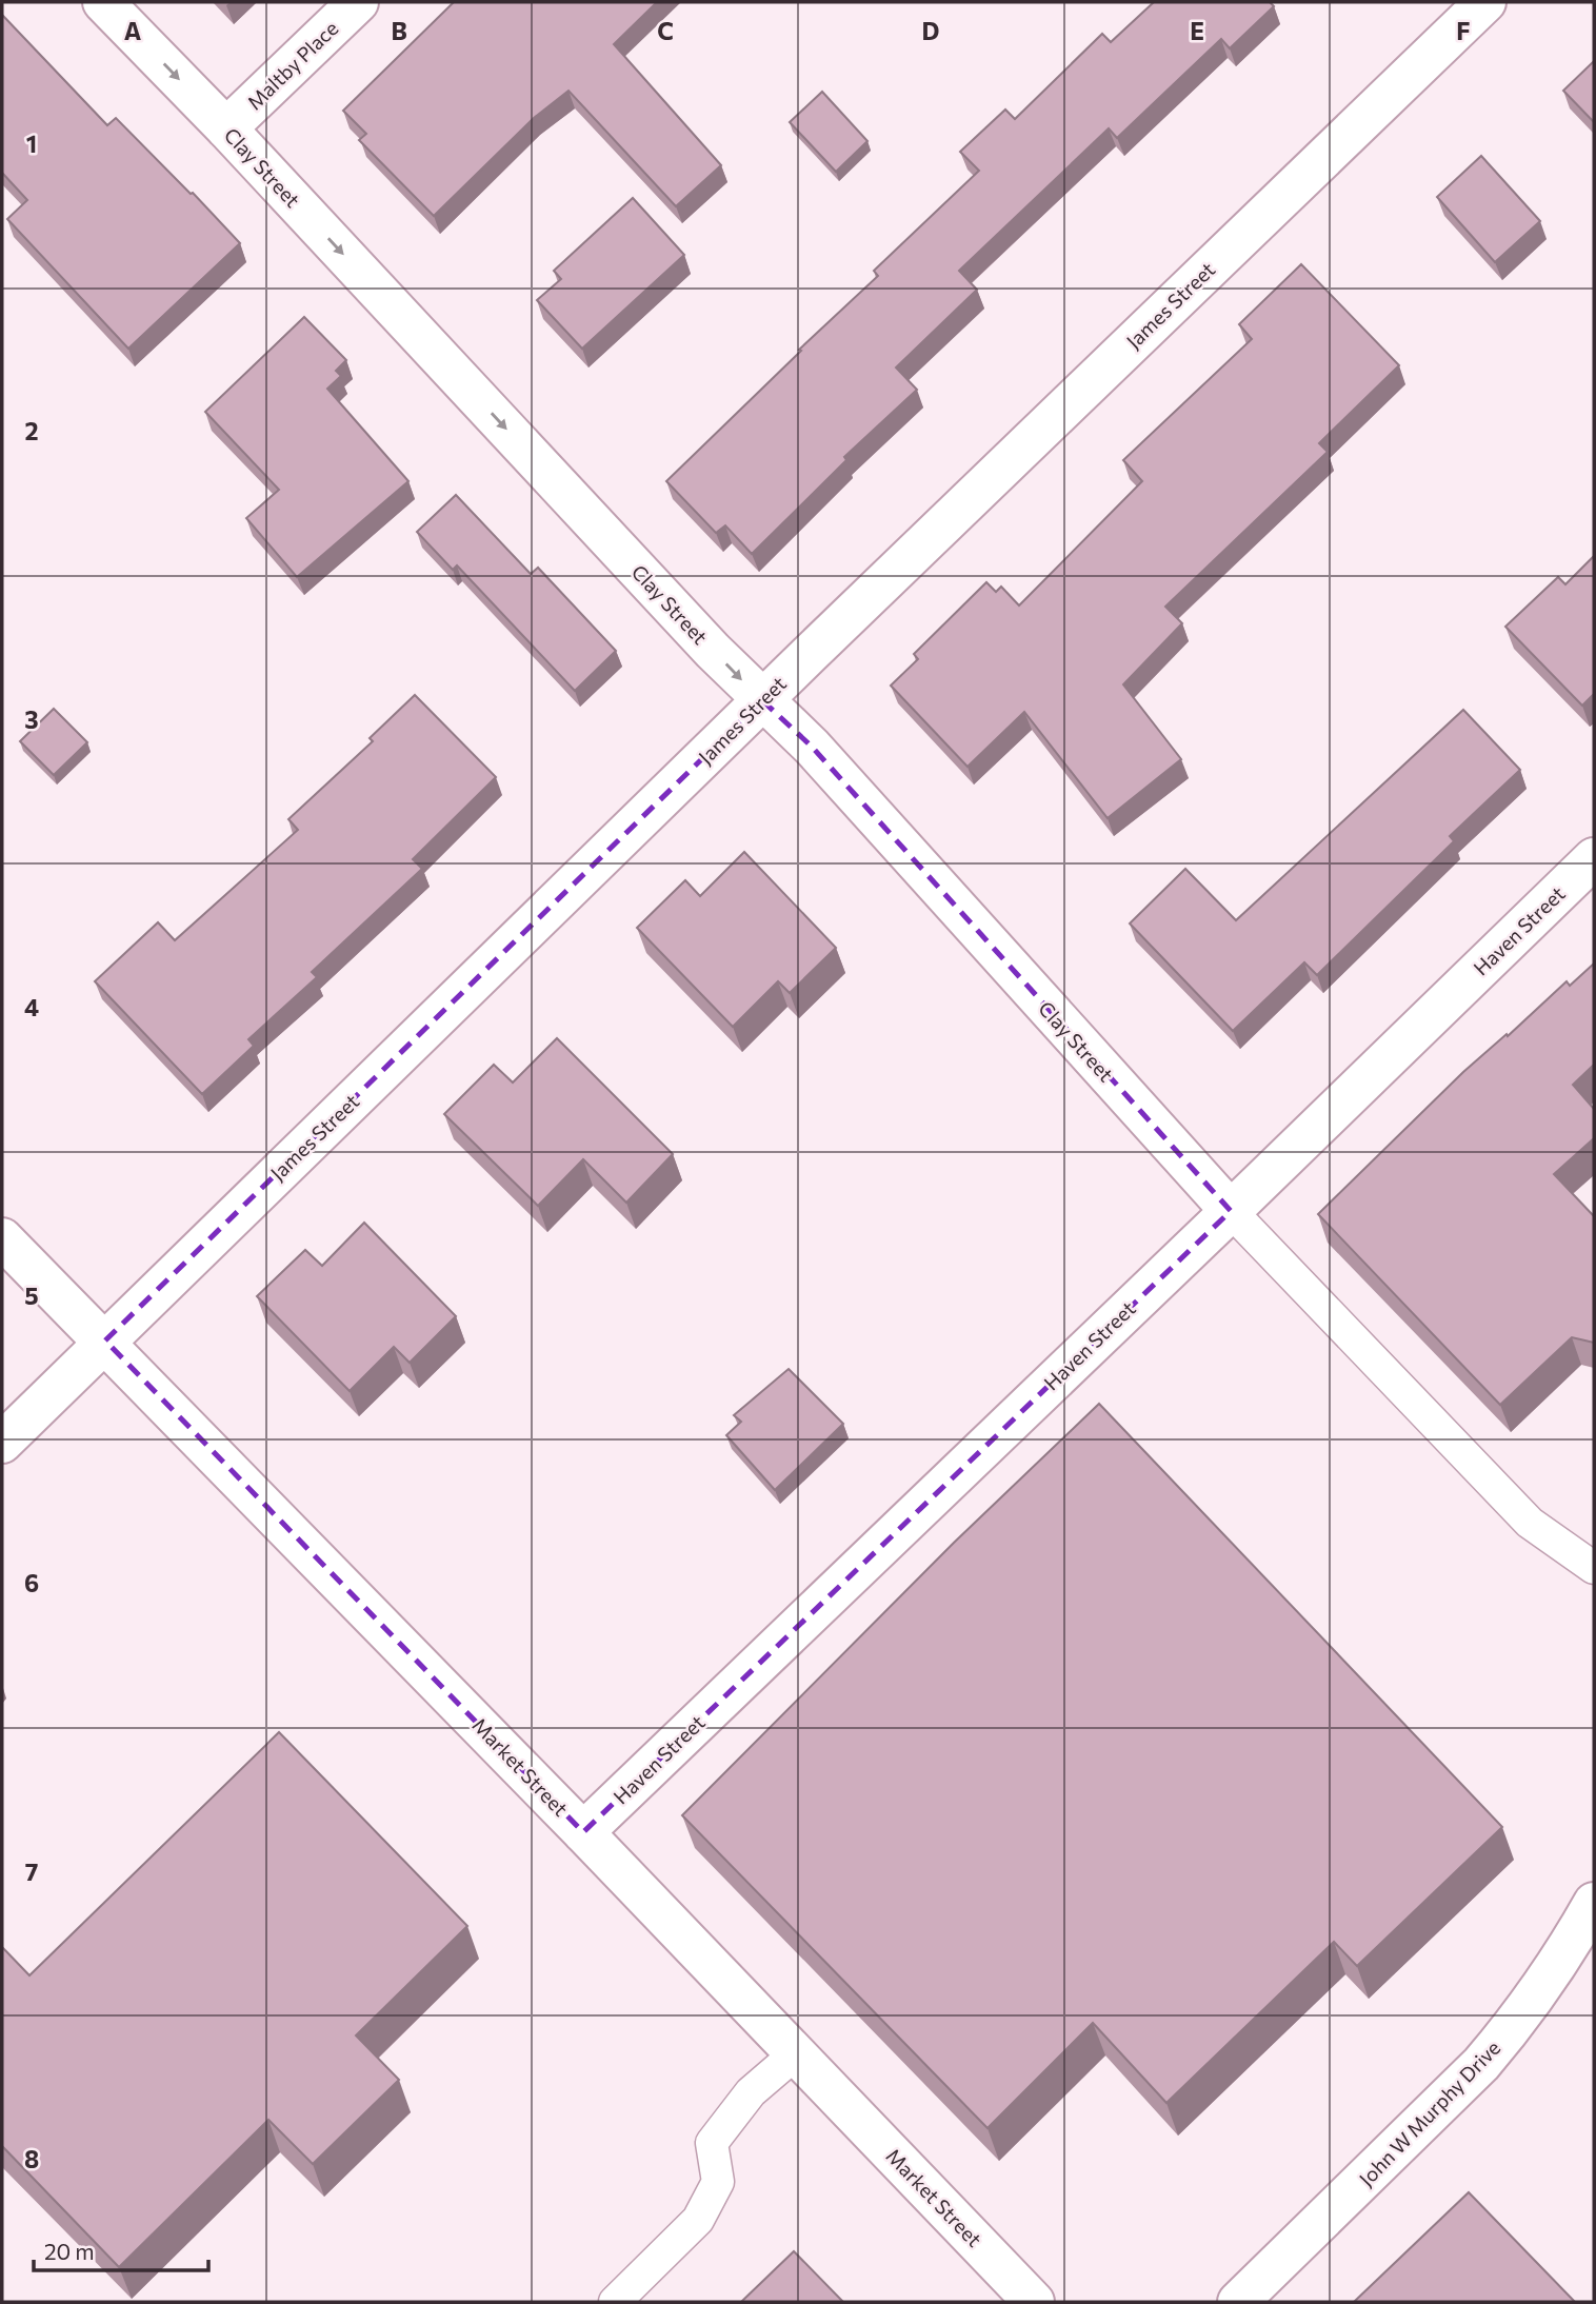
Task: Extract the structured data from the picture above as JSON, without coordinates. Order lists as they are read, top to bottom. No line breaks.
{"streets":{"street":["Maltby Place","Clay Street","James Street","Haven Street","Market Street","John W Murphy Drive"]},"crossings":[["Maltby Place","Clay Street"],["Clay Street","James Street"],["Clay Street","Haven Street"],["James Street","Market Street"],["Haven Street","Market Street"]],"one_way":["Clay Street"],"scale_bar":"20 m","grid":{"columns":["A","B","C","D","E","F"],"rows":["1","2","3","4","5","6","7","8"]}}
